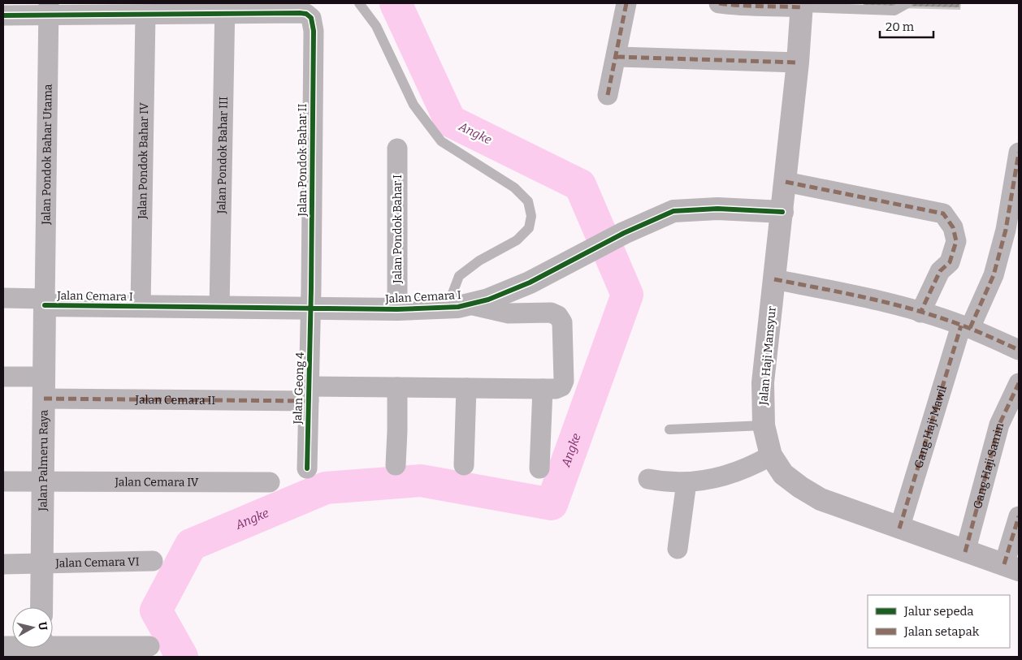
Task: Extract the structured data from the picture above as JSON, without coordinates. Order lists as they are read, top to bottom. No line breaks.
{"streets":{"main road":["Jalan Haji Mansyur"],"street":["Jalan Pondok Bahar Utama","Jalan Pondok Bahar III","Jalan Pondok Bahar II","Jalan Pondok Bahar IV","Jalan Pondok Bahar I","Jalan Cemara I","Jalan Geong 4","Jalan Cemara II","Gang Haji Mawil","Jalan Palmeru Raya","Gang Haji Samin","Jalan Cemara IV","Jalan Cemara VI"]},"crossings":[["Jalan Pondok Bahar Utama","Jalan Cemara I"],["Jalan Pondok Bahar Utama","Jalan Palmeru Raya"],["Jalan Pondok Bahar III","Jalan Pondok Bahar II"],["Jalan Pondok Bahar III","Jalan Cemara I"],["Jalan Pondok Bahar II","Jalan Cemara I"],["Jalan Pondok Bahar II","Jalan Geong 4"],["Jalan Pondok Bahar IV","Jalan Cemara I"],["Jalan Pondok Bahar I","Jalan Cemara I"],["Jalan Cemara I","Jalan Haji Mansyur"],["Jalan Cemara I","Jalan Geong 4"],["Jalan Cemara I","Jalan Cemara II"],["Jalan Cemara I","Jalan Palmeru Raya"],["Jalan Haji Mansyur","Gang Haji Mawil"],["Jalan Haji Mansyur","Gang Haji Samin"],["Jalan Geong 4","Jalan Cemara II"],["Jalan Cemara II","Jalan Palmeru Raya"],["Jalan Palmeru Raya","Jalan Cemara IV"],["Jalan Palmeru Raya","Jalan Cemara VI"]],"water":["Angke"],"legend":["Jalur sepeda","Jalan setapak"],"scale_bar":"20 m","north":"right"}
